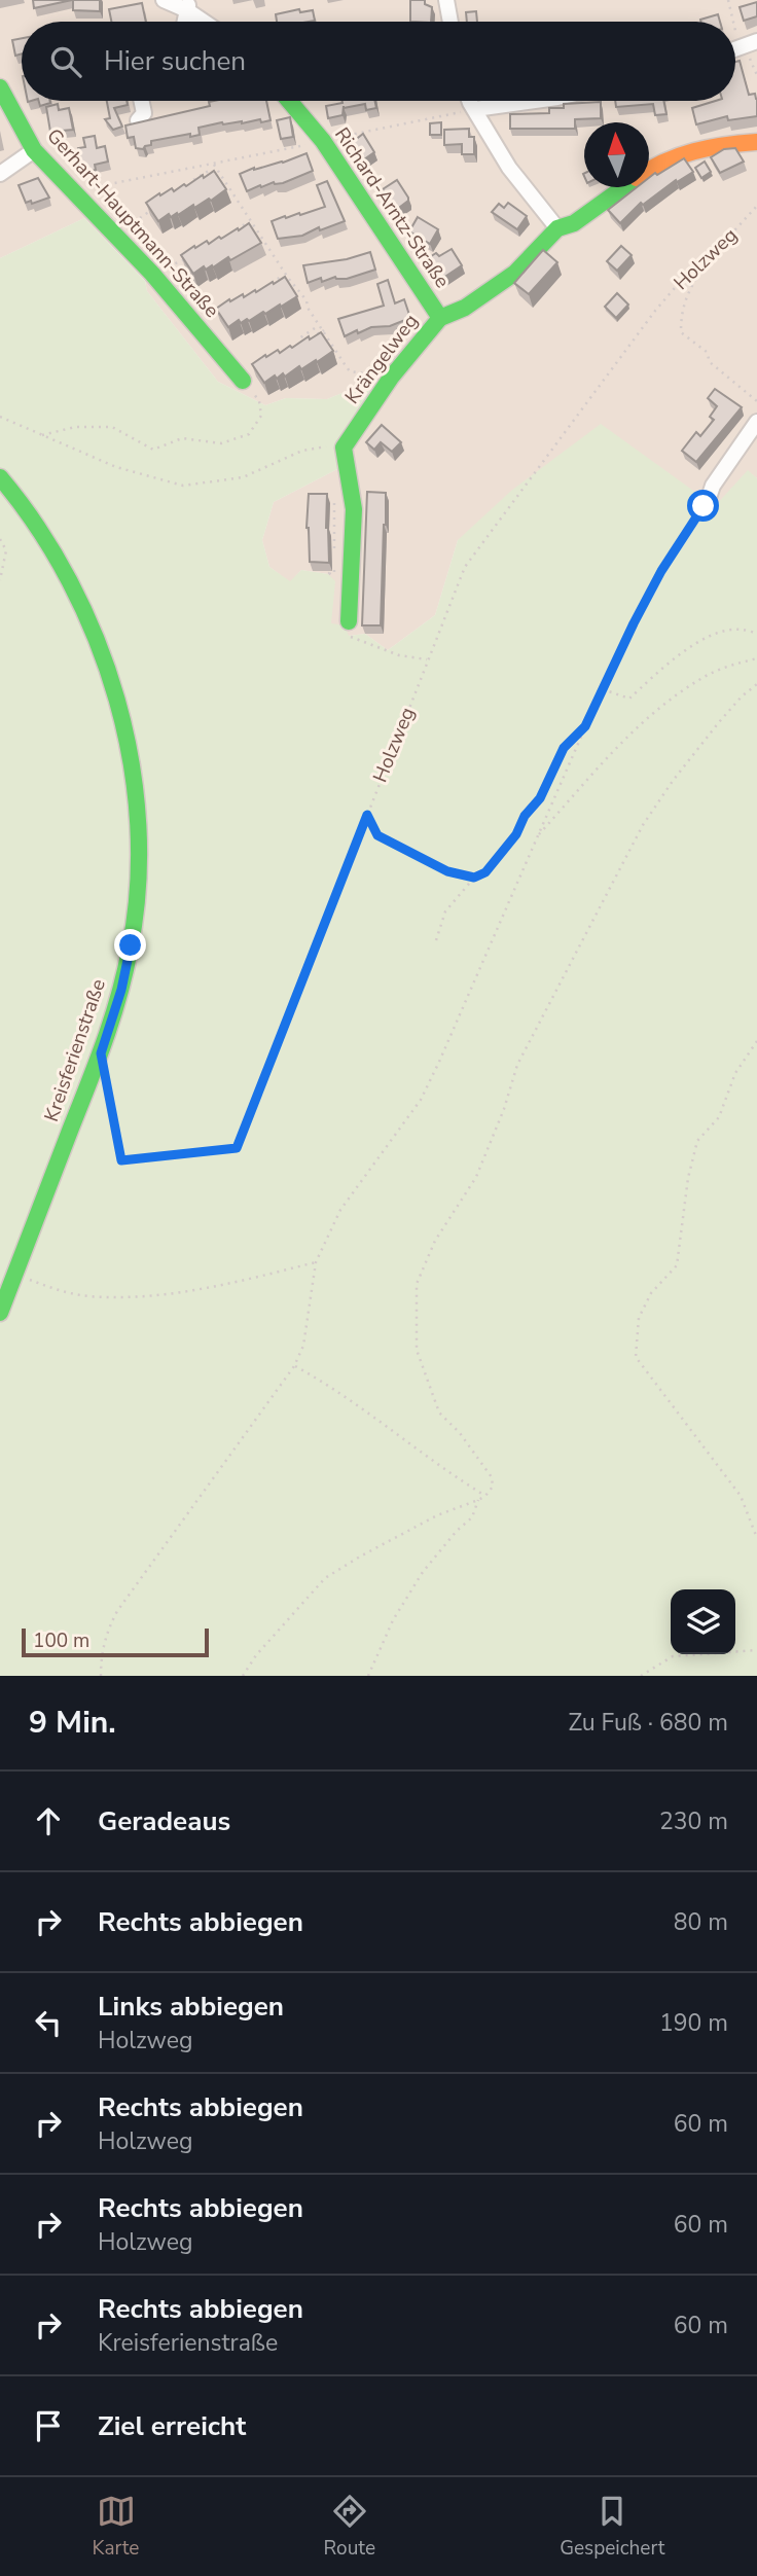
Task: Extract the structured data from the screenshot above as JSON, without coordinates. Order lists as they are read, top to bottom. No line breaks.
{"streets":{"street":["Richard-Arntz-Straße","Gerhart-Hauptmann-Straße","Krängelweg","Kreisferienstraße"],"path":["Holzweg"]},"crossings":[["Richard-Arntz-Straße","Krängelweg"]],"scale_bar":"100 m","north":"top","page":{"search":"Hier suchen","scale":"100 m","heading":["9 Min.","Zu Fuß · 680 m"],"list":[["Geradeaus","230 m"],["Rechts abbiegen","80 m"],["Links abbiegen","Holzweg","190 m"],["Rechts abbiegen","Holzweg","60 m"],["Rechts abbiegen","Holzweg","60 m"],["Rechts abbiegen","Kreisferienstraße","60 m"],"Ziel erreicht"],"nav":["Karte","Route","Gespeichert"]}}
